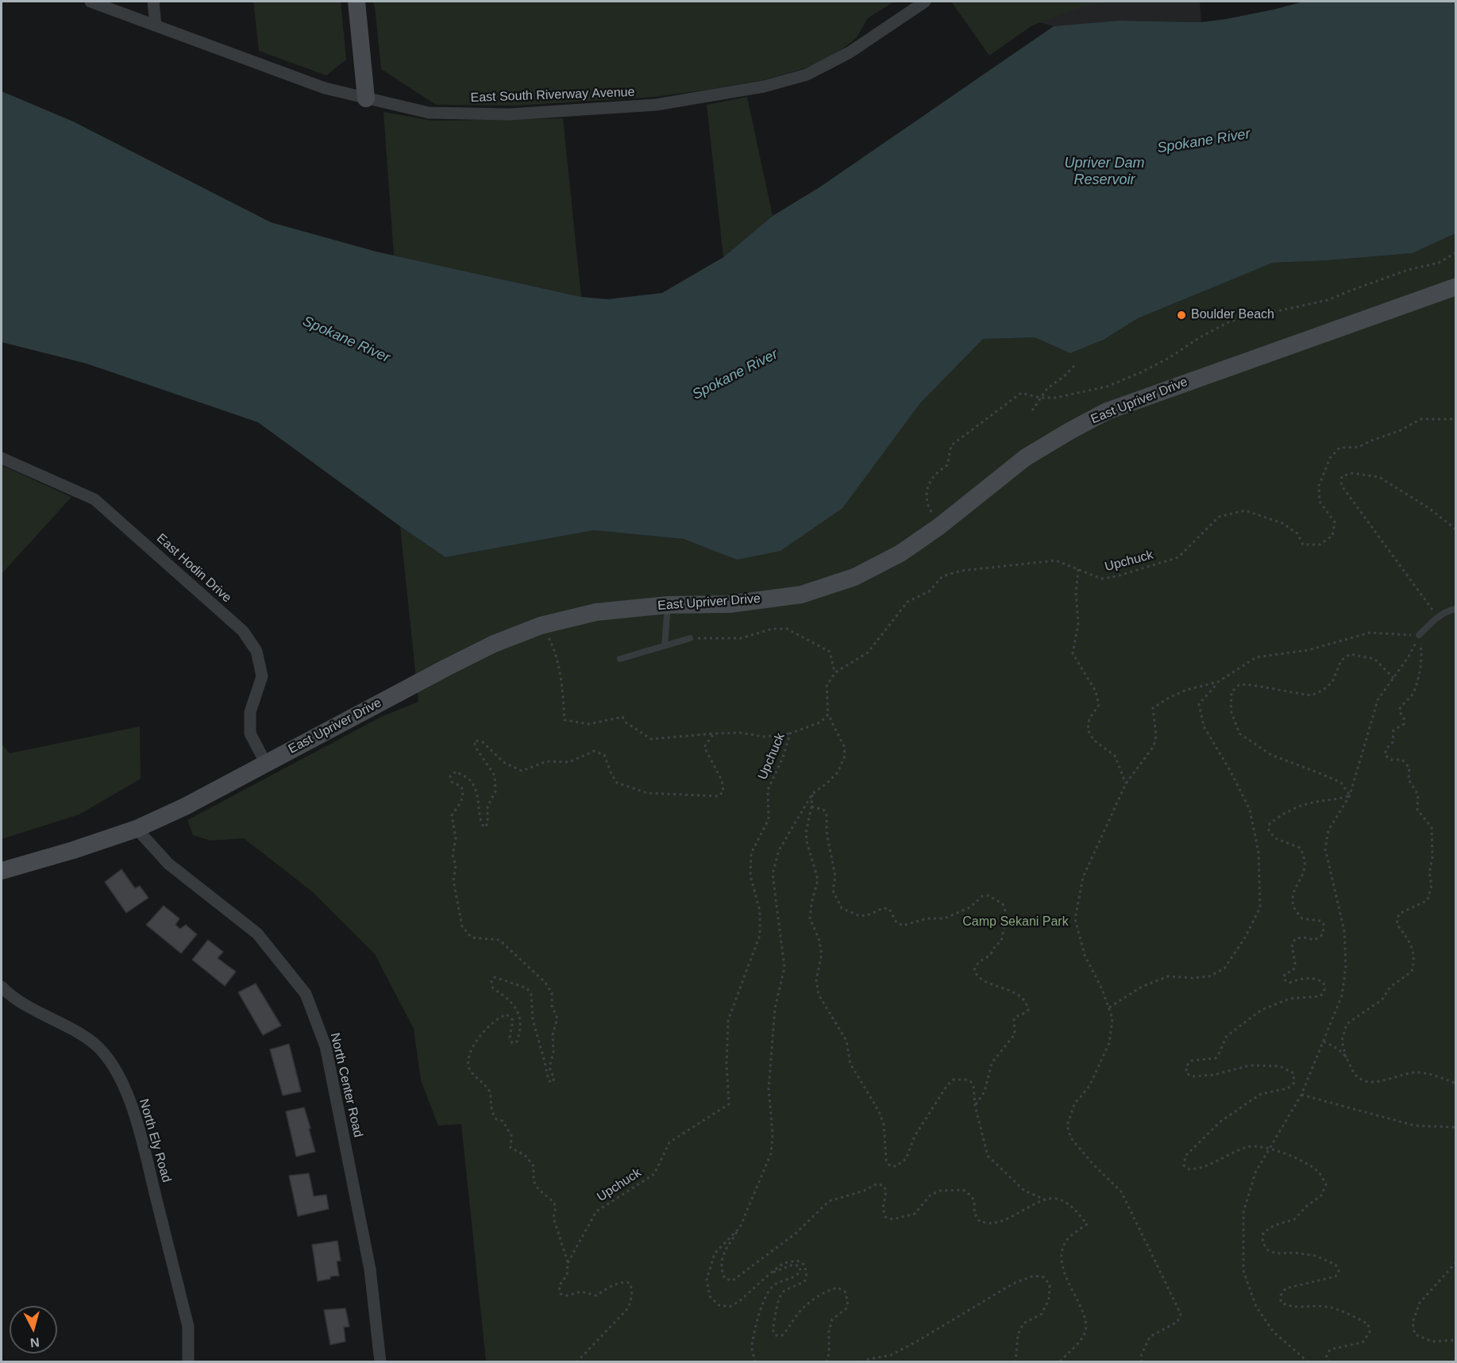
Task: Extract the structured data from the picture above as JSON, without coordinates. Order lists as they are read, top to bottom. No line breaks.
{"streets":{"main road":["East Upriver Drive"],"street":["East South Riverway Avenue","East Hodin Drive","North Center Road","North Ely Road"],"path":["Upchuck"]},"crossings":[["East Upriver Drive","East Hodin Drive"],["East Upriver Drive","North Center Road"]],"water":["Spokane River","Upriver Dam Reservoir"],"parks":["Camp Sekani Park"],"places":["Boulder Beach"],"north":"bottom"}
